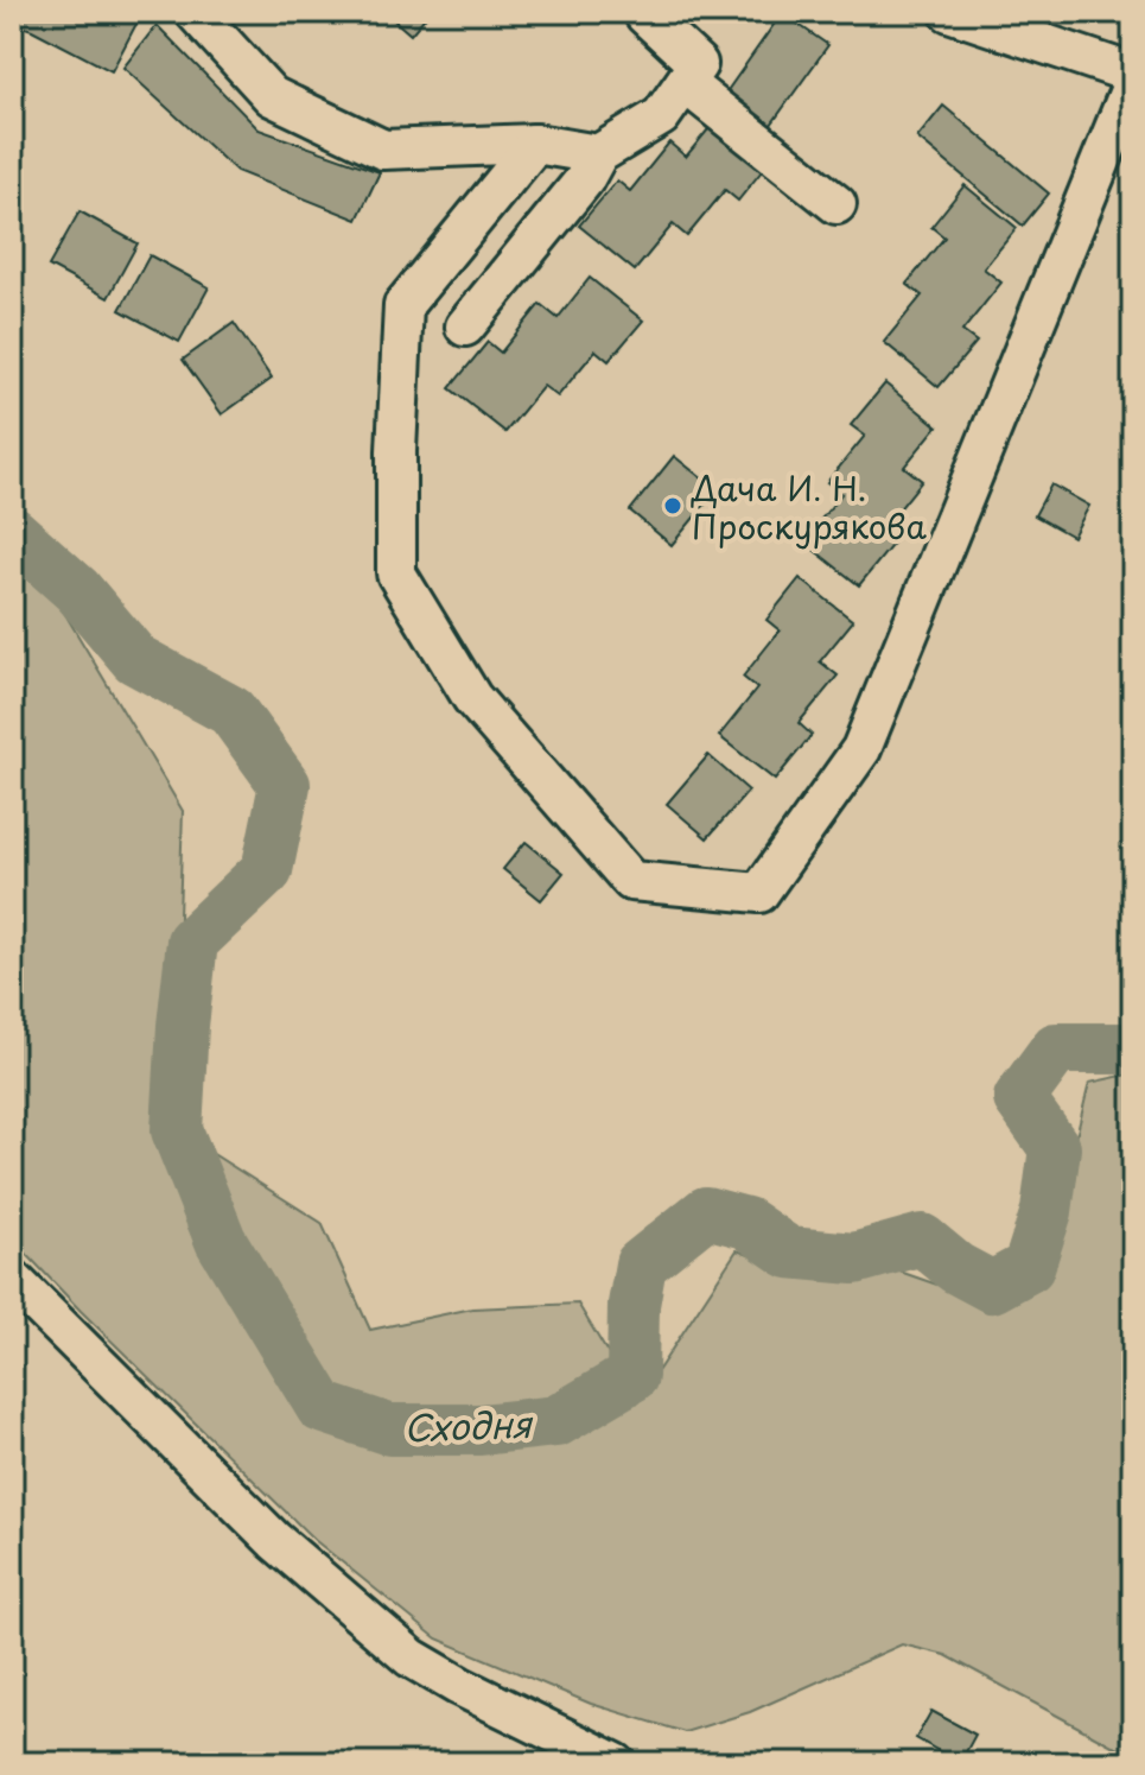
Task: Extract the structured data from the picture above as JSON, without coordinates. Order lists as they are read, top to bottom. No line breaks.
{"water":["Сходня"],"places":["Дача И. Н. Проскурякова"]}
